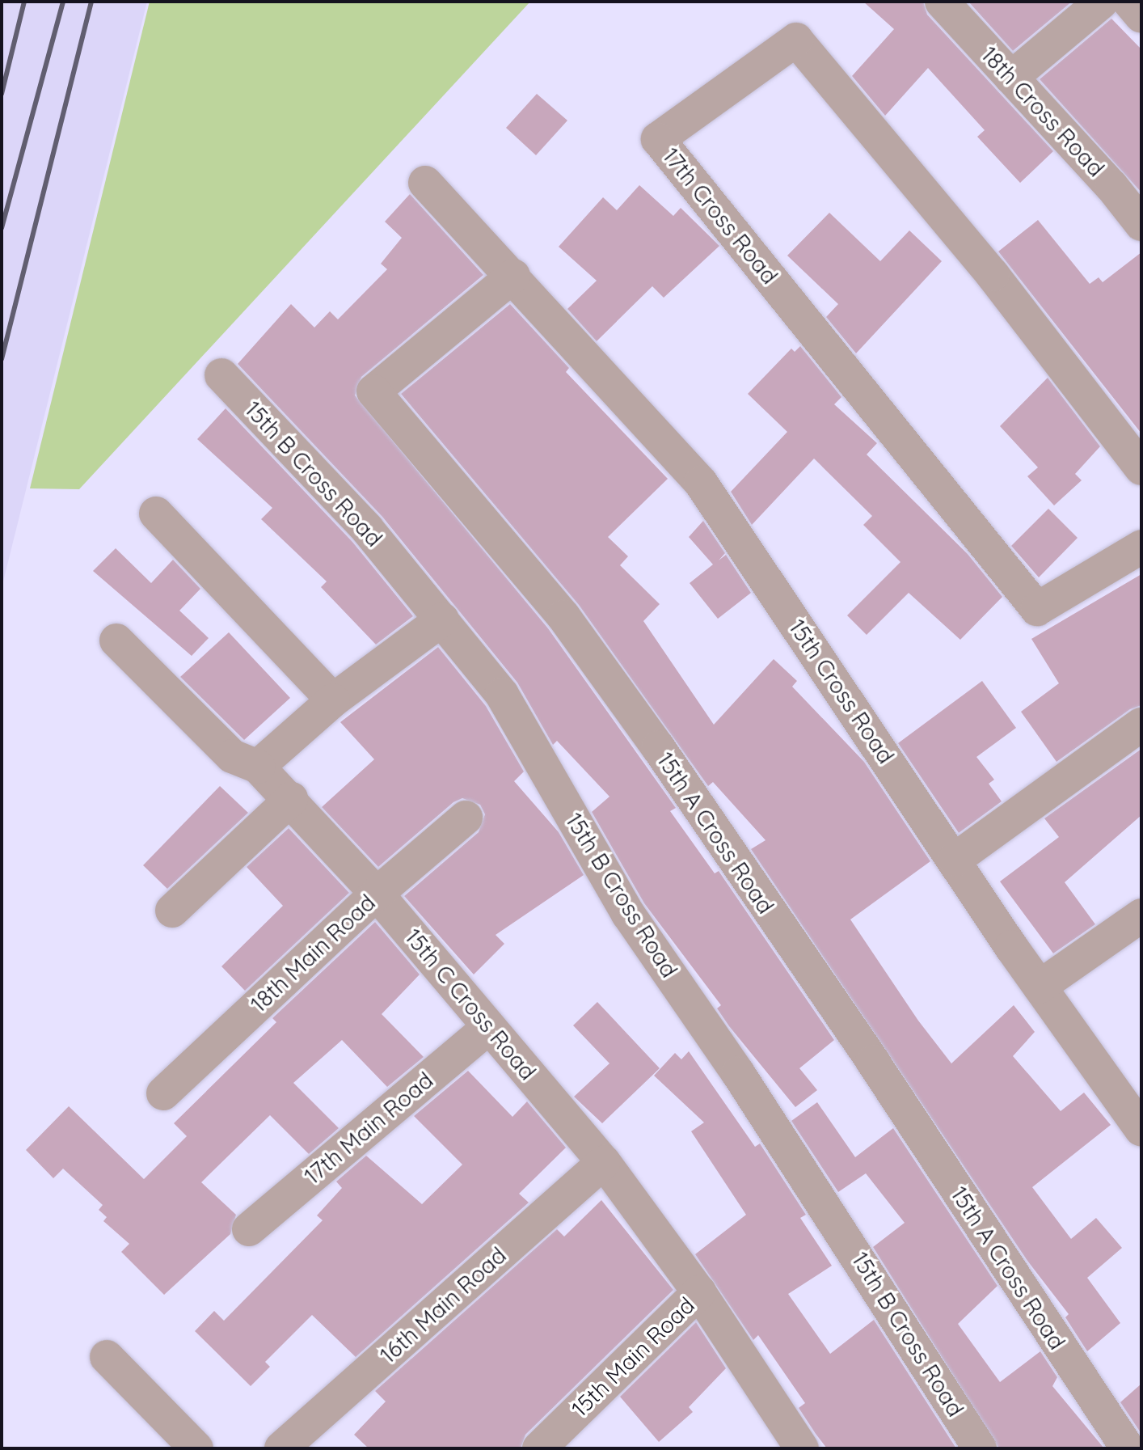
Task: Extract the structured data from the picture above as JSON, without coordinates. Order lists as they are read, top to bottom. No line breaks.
{"streets":{"street":["18th Cross Road","17th Cross Road","15th B Cross Road","15th Cross Road","15th A Cross Road","18th Main Road","15th C Cross Road","17th Main Road","16th Main Road","15th Main Road"]},"crossings":[["15th Cross Road","15th A Cross Road"],["18th Main Road","15th C Cross Road"],["15th C Cross Road","17th Main Road"],["15th C Cross Road","16th Main Road"],["15th C Cross Road","15th Main Road"]]}
